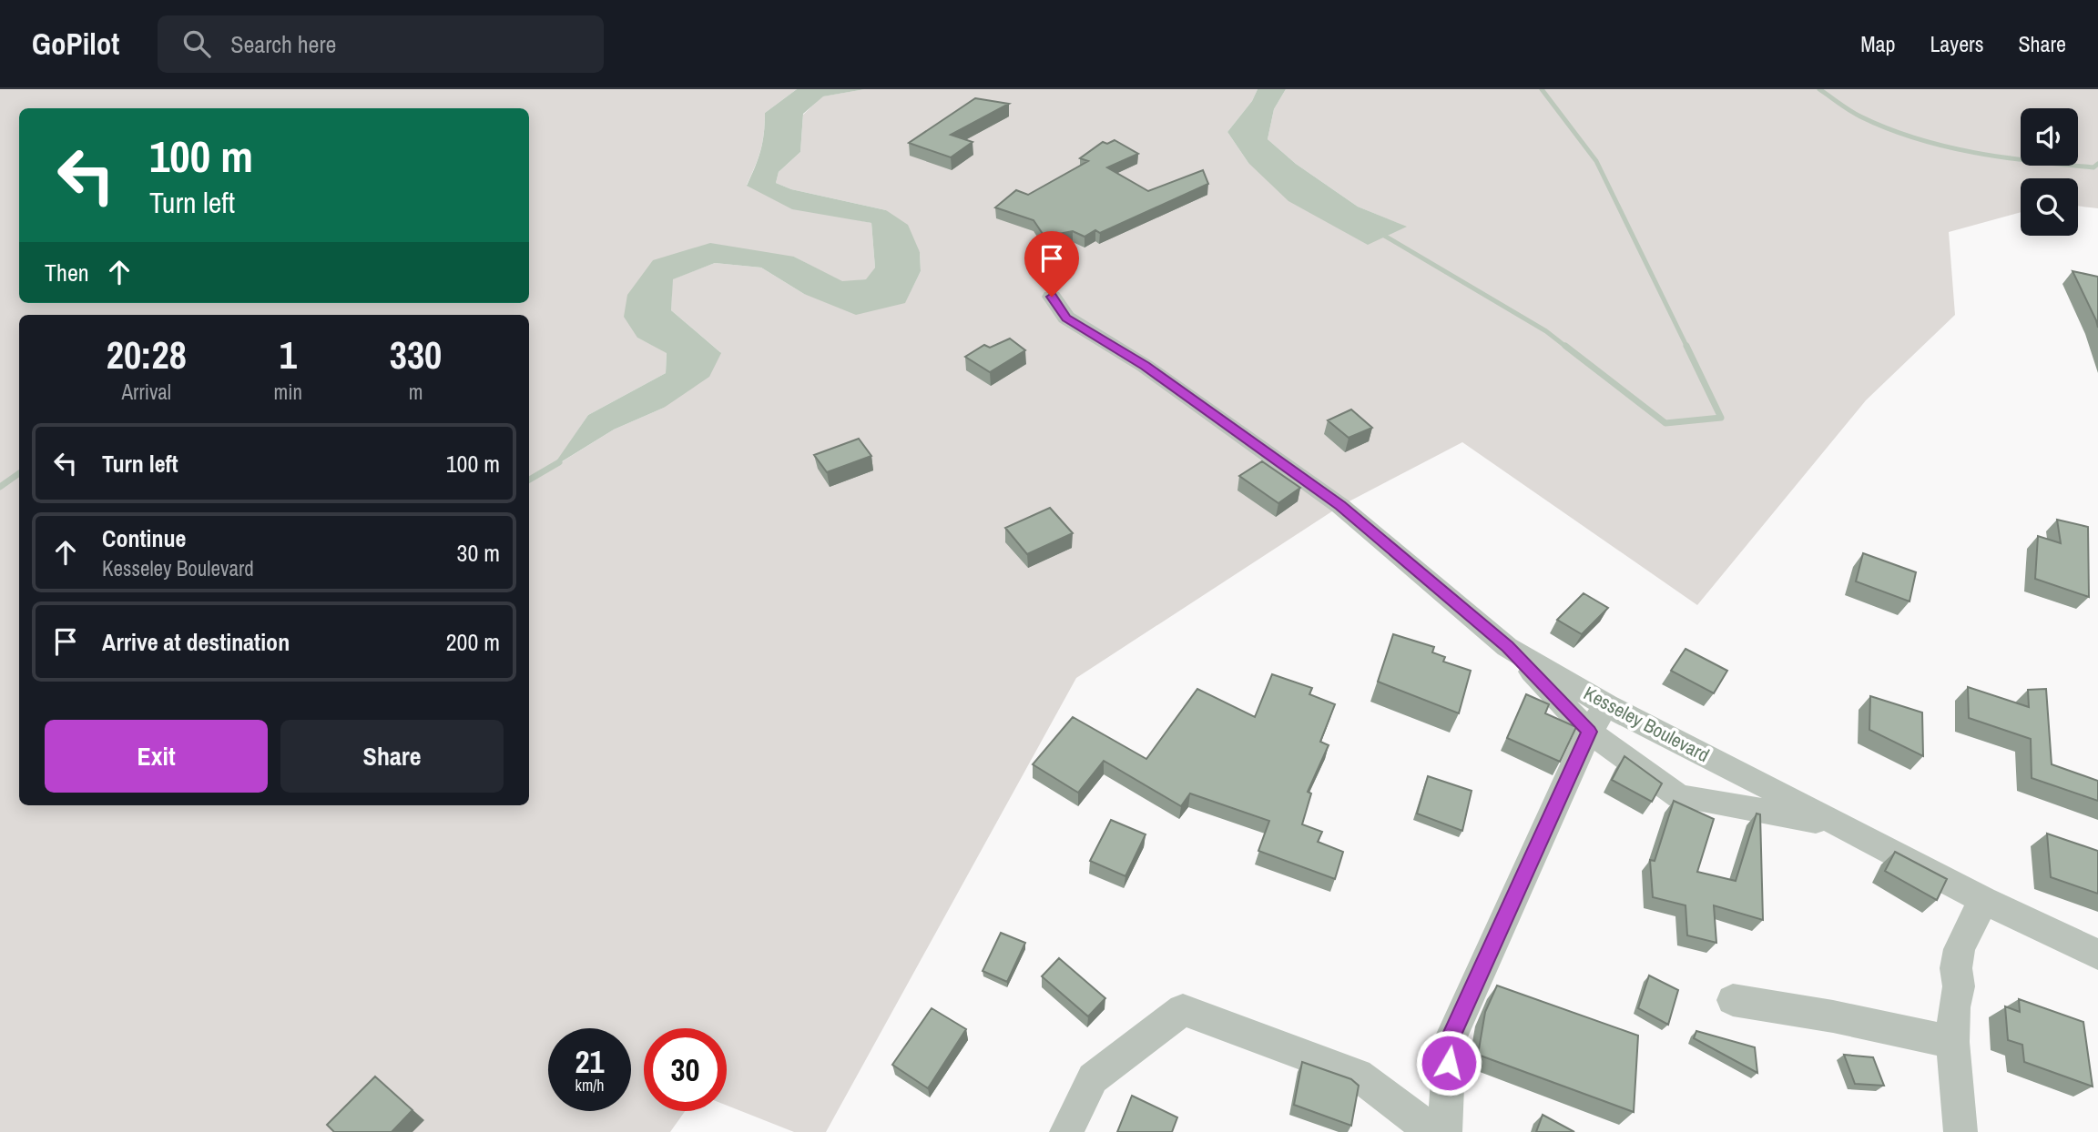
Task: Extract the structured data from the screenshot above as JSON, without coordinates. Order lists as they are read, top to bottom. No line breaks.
{"streets":{"street":["Kesseley Boulevard"]},"page":{"header":"GoPilot","search":"Search here","nav":["Map","Layers","Share"],"turn":["100 m","Turn left"],"then":"Then","eta":["20:28","Arrival","1","min","330","m"],"list":[{"name":"Turn left","value":"100 m"},{"name":"Continue","note":"Kesseley Boulevard","value":"30 m"},{"name":"Arrive at destination","value":"200 m"}],"buttons":["Exit","Share"],"speed":"21 km/h","limit":"30"}}
